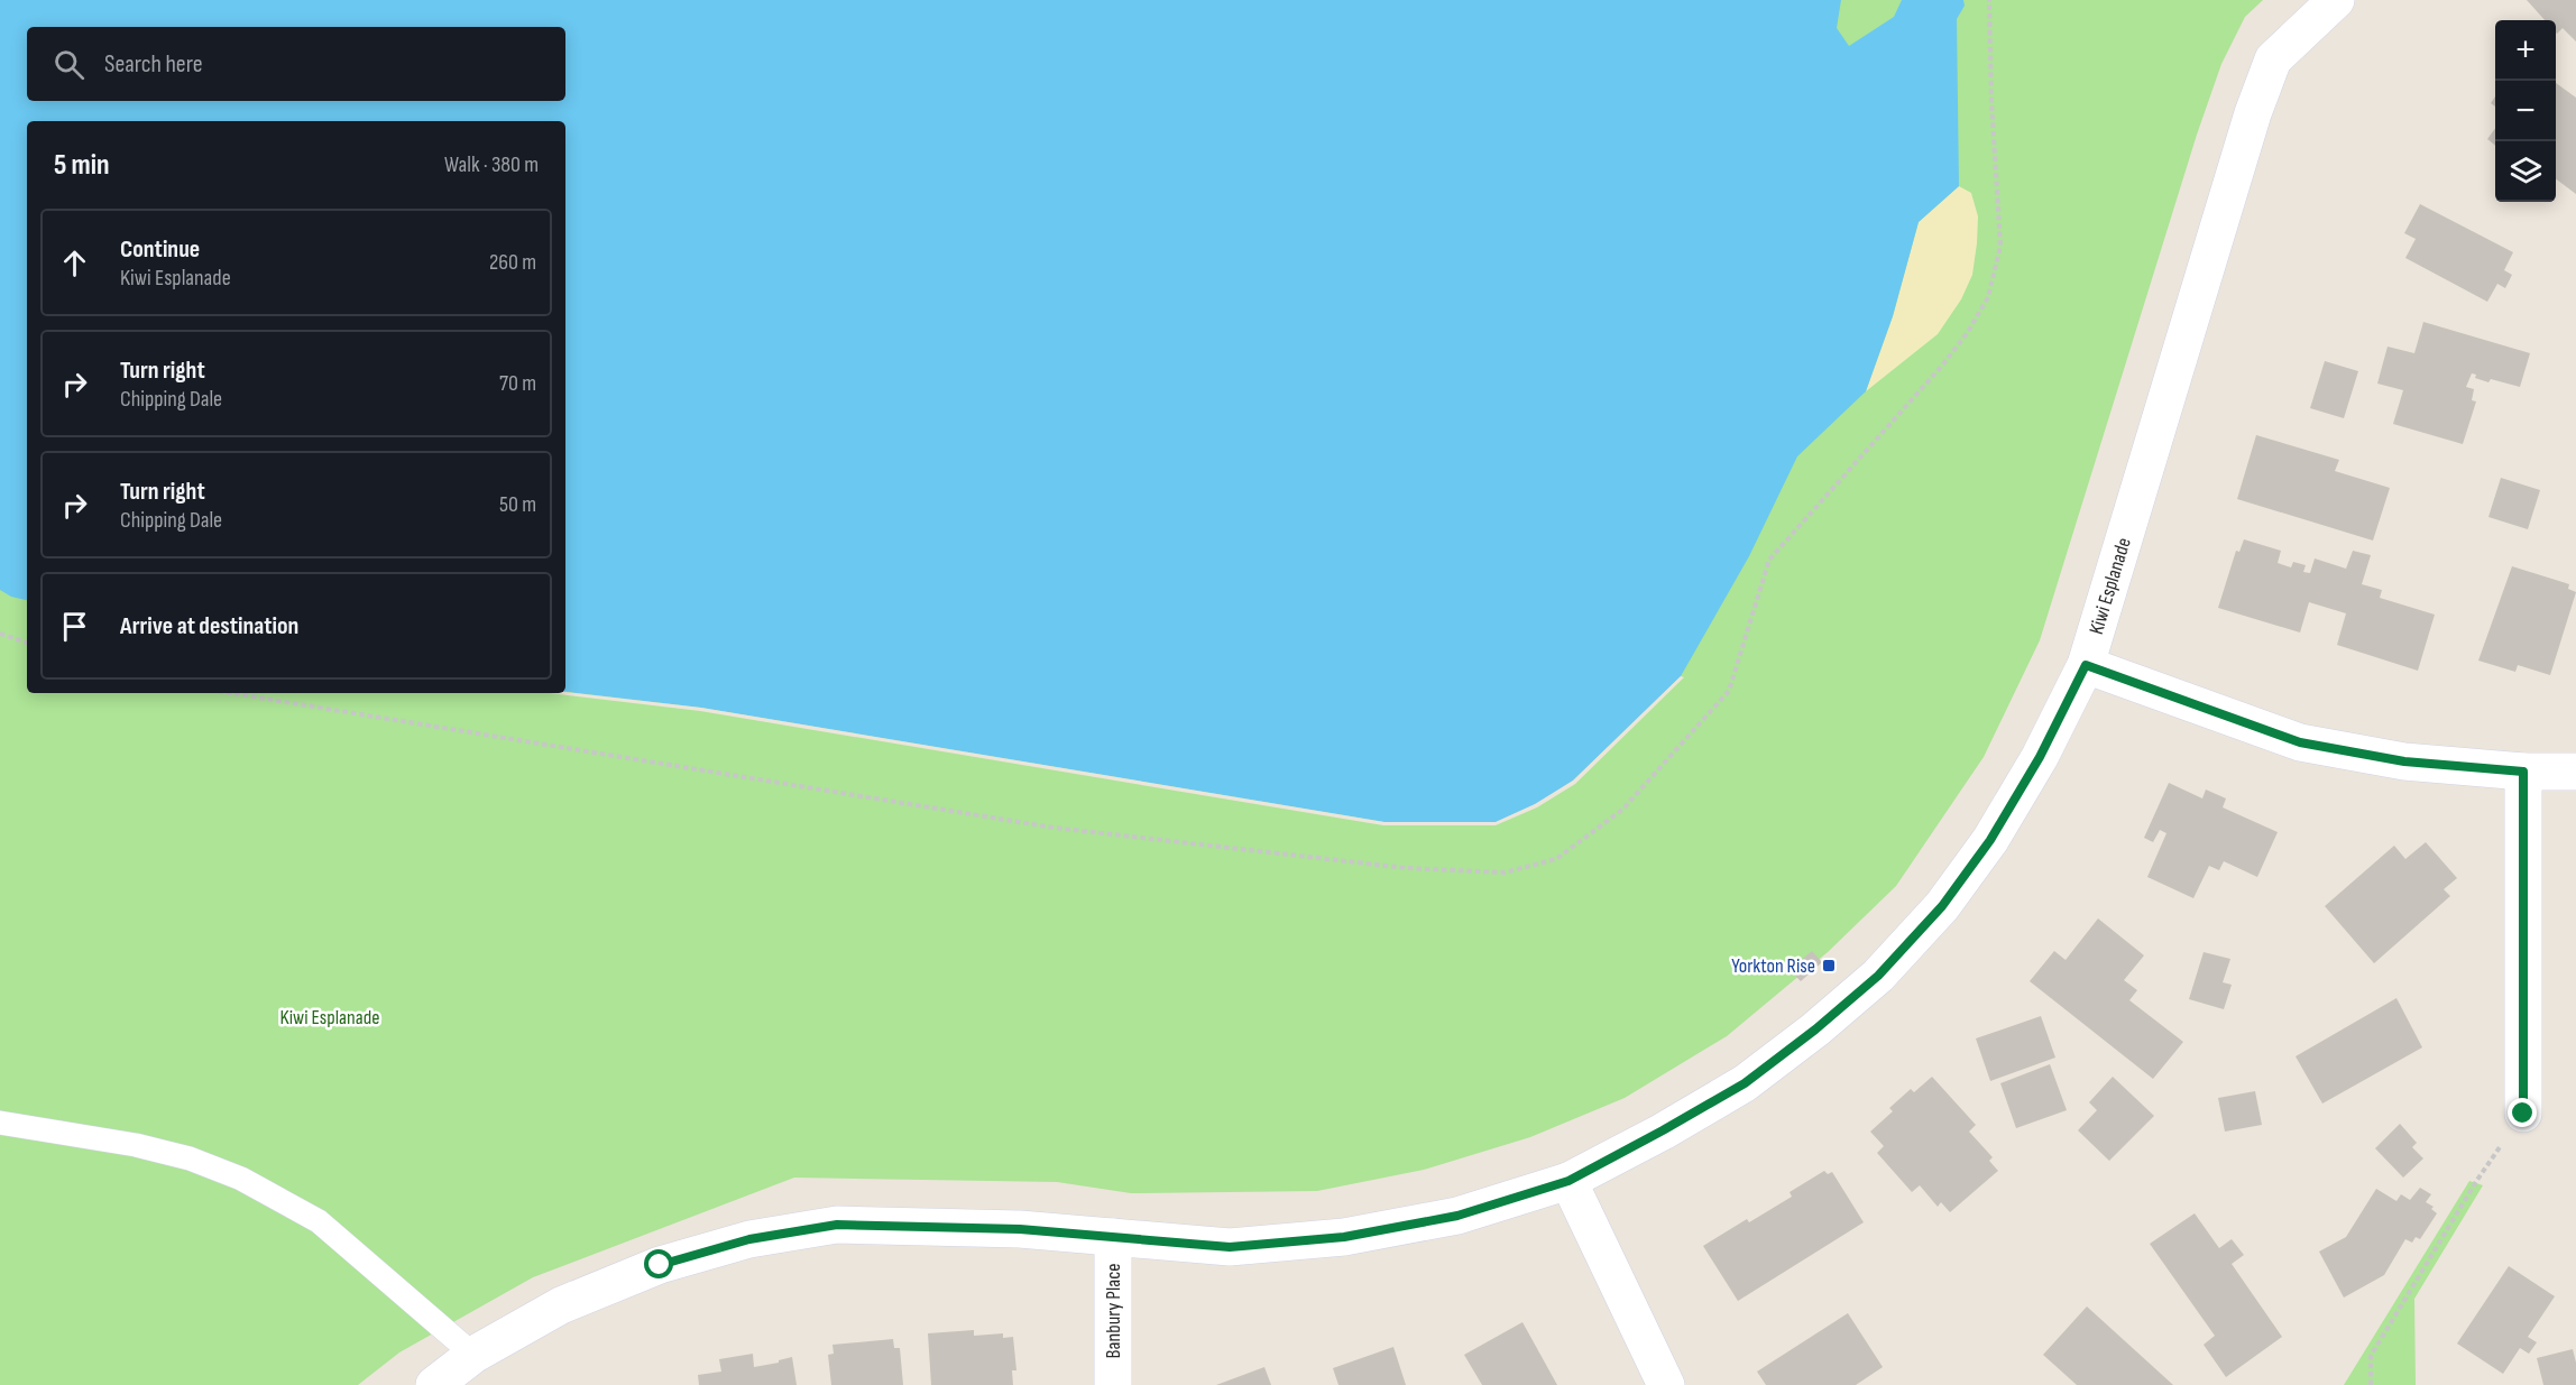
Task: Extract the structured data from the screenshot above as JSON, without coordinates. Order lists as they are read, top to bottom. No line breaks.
{"streets":{"street":["Kiwi Esplanade","Banbury Place"]},"crossings":[["Kiwi Esplanade","Banbury Place"]],"parks":["Kiwi Esplanade"],"places":{"transit":["Yorkton Rise"]},"page":{"map_buttons":["+","−"],"search":"Search here","heading":["5 min","Walk · 380 m"],"list":[["Continue","Kiwi Esplanade","260 m"],["Turn right","Chipping Dale","70 m"],["Turn right","Chipping Dale","50 m"],"Arrive at destination"]}}
